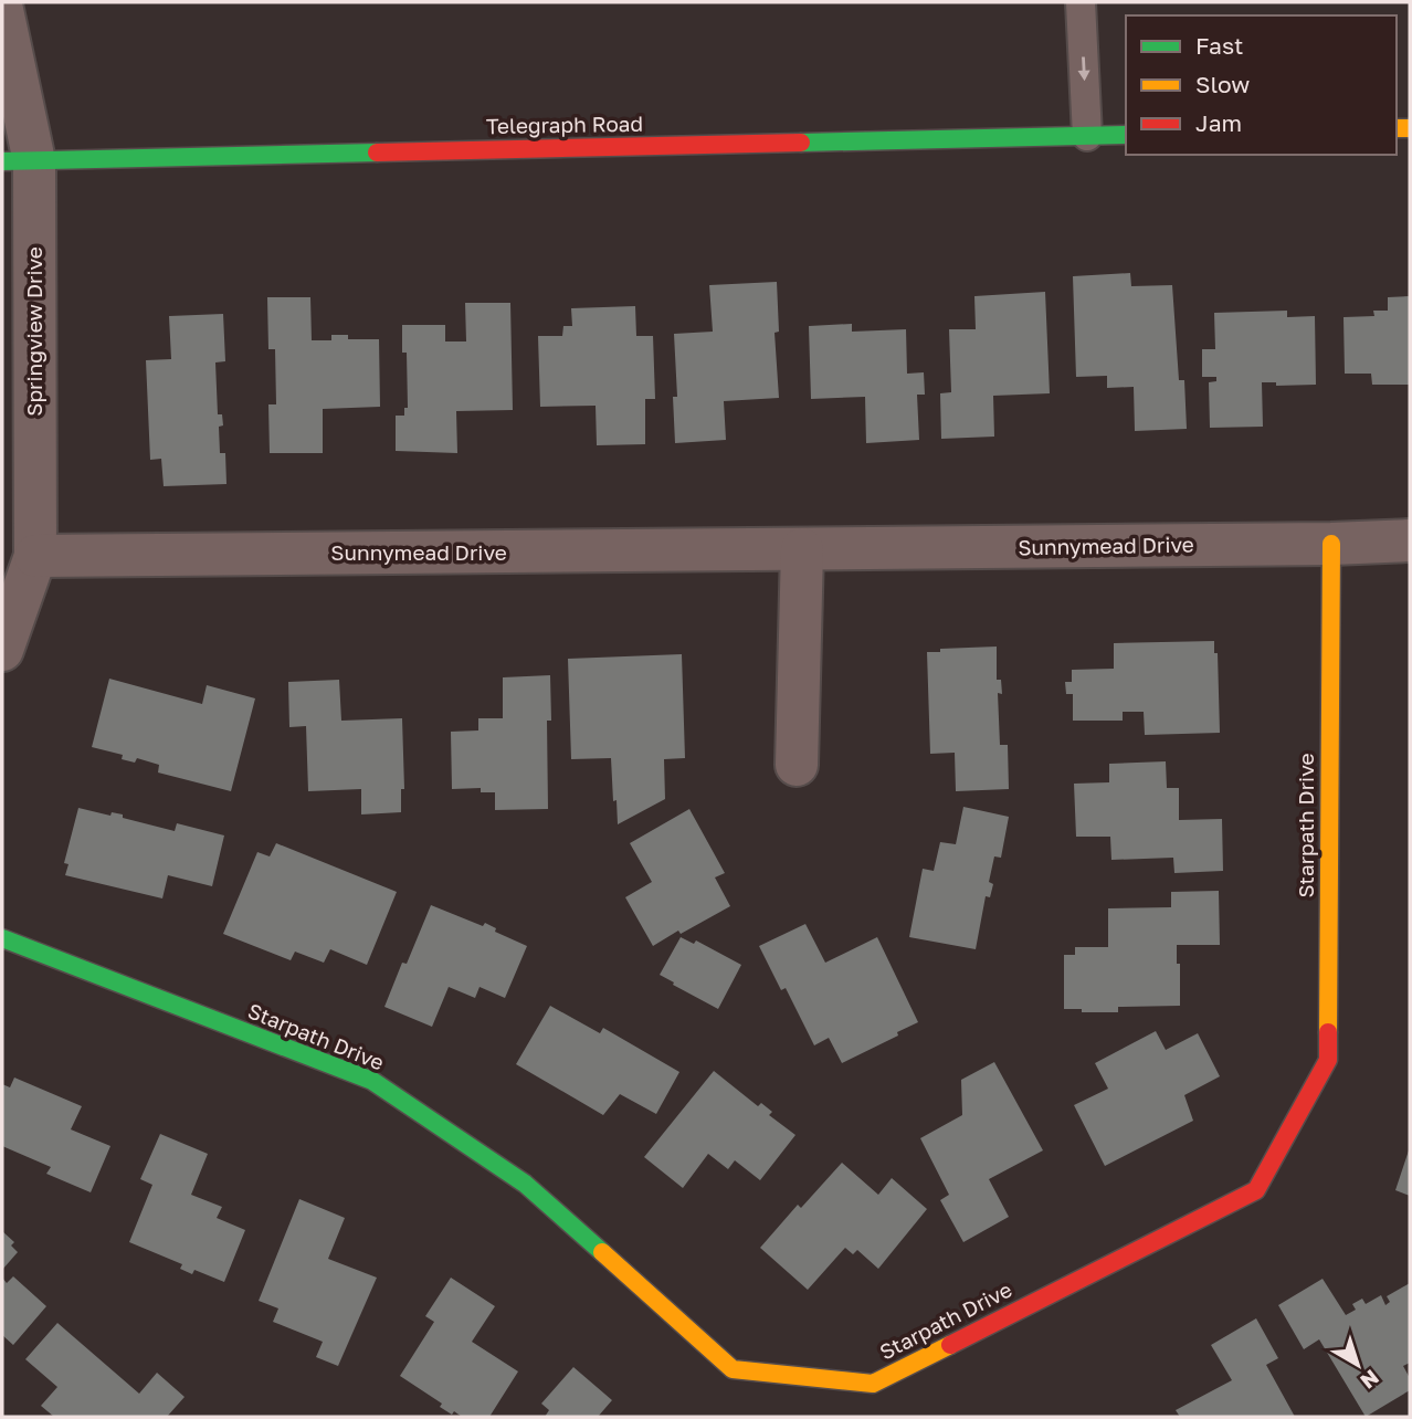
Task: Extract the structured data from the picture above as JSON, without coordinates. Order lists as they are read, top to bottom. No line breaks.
{"streets":{"street":["Telegraph Road","Springview Drive","Sunnymead Drive","Starpath Drive"]},"crossings":[["Telegraph Road","Springview Drive"],["Springview Drive","Sunnymead Drive"],["Sunnymead Drive","Starpath Drive"]],"legend":["Fast","Slow","Jam"],"north":"bottom right"}
